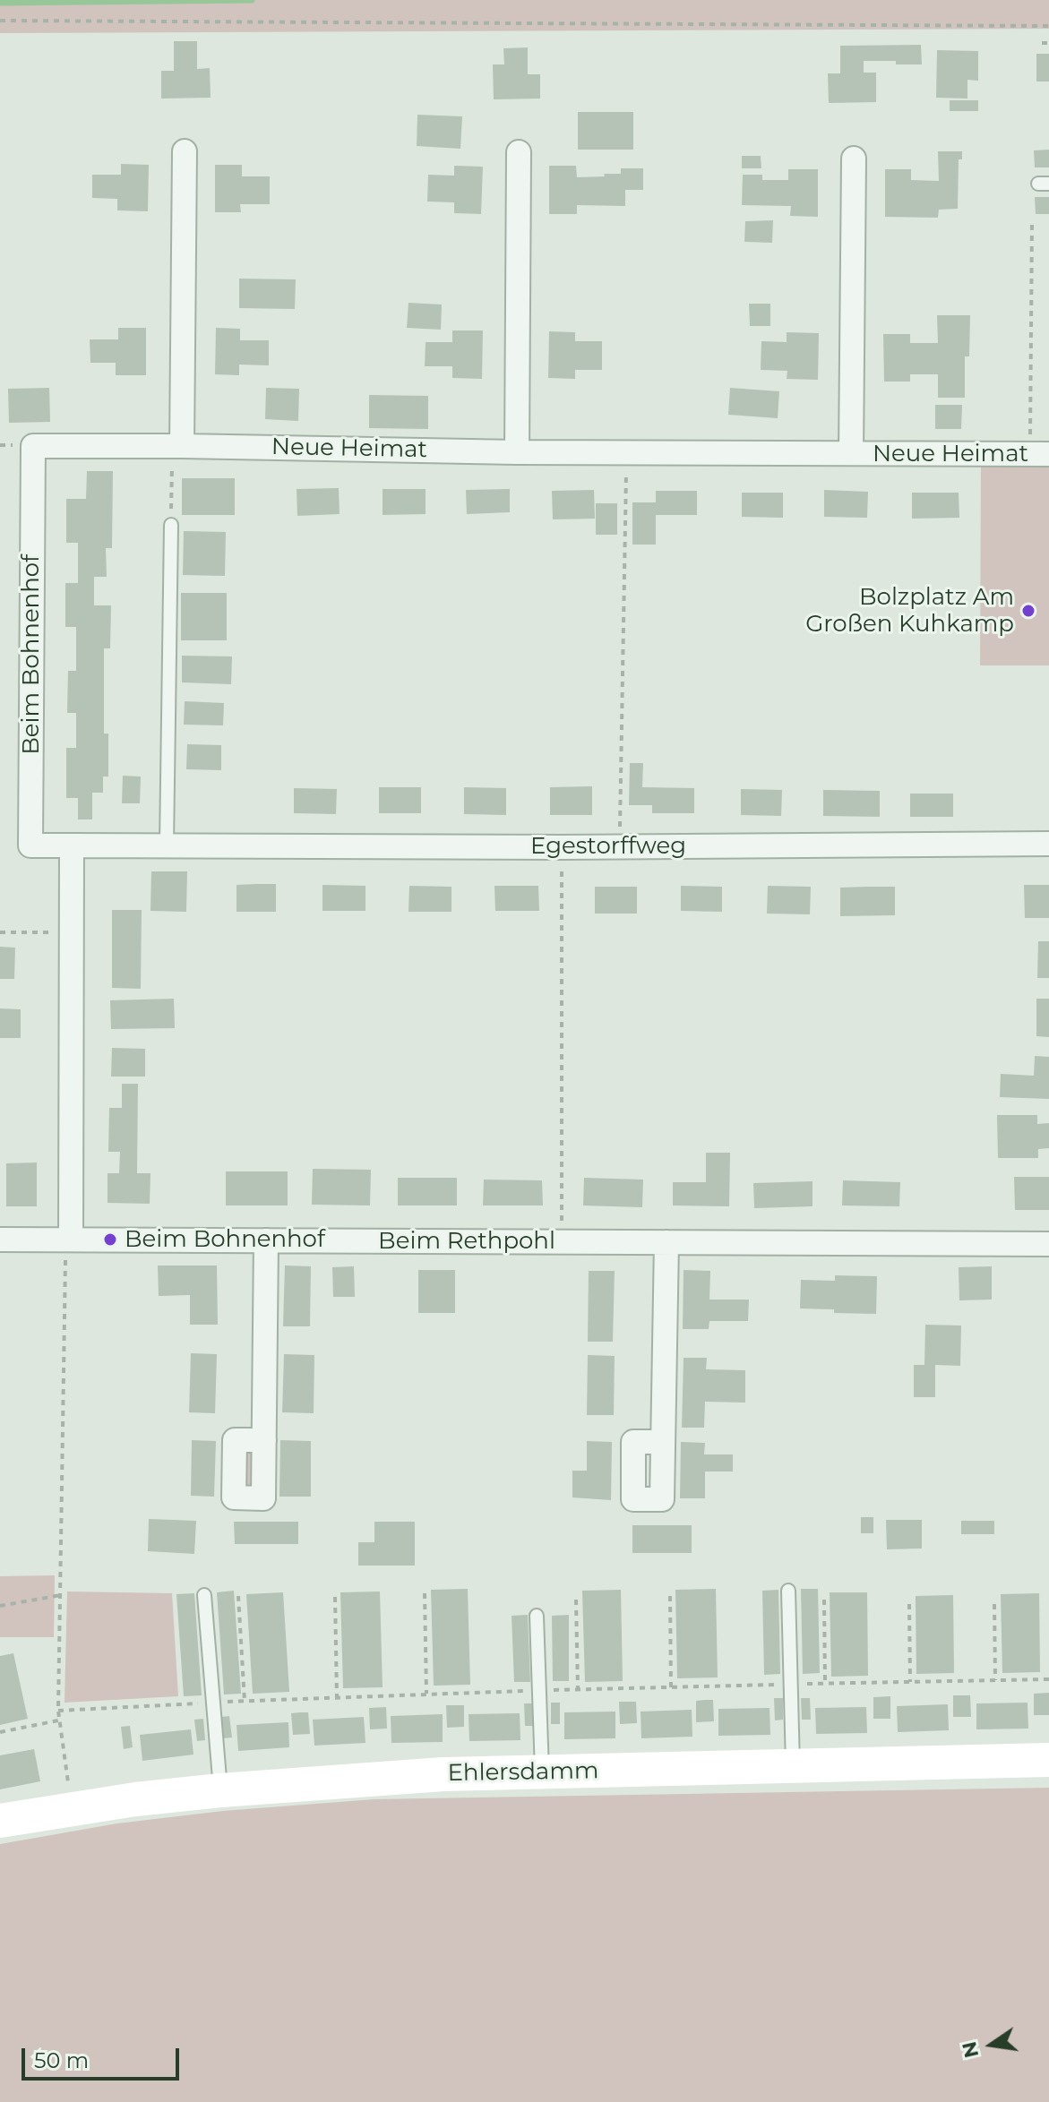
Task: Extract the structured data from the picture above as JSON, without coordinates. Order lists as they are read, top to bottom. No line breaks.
{"streets":{"street":["Neue Heimat","Beim Bohnenhof","Egestorffweg","Beim Rethpohl","Ehlersdamm"]},"crossings":[["Neue Heimat","Beim Bohnenhof"],["Beim Bohnenhof","Egestorffweg"]],"places":["Bolzplatz Am Großen Kuhkamp","Beim Bohnenhof"],"scale_bar":"50 m","north":"left"}
